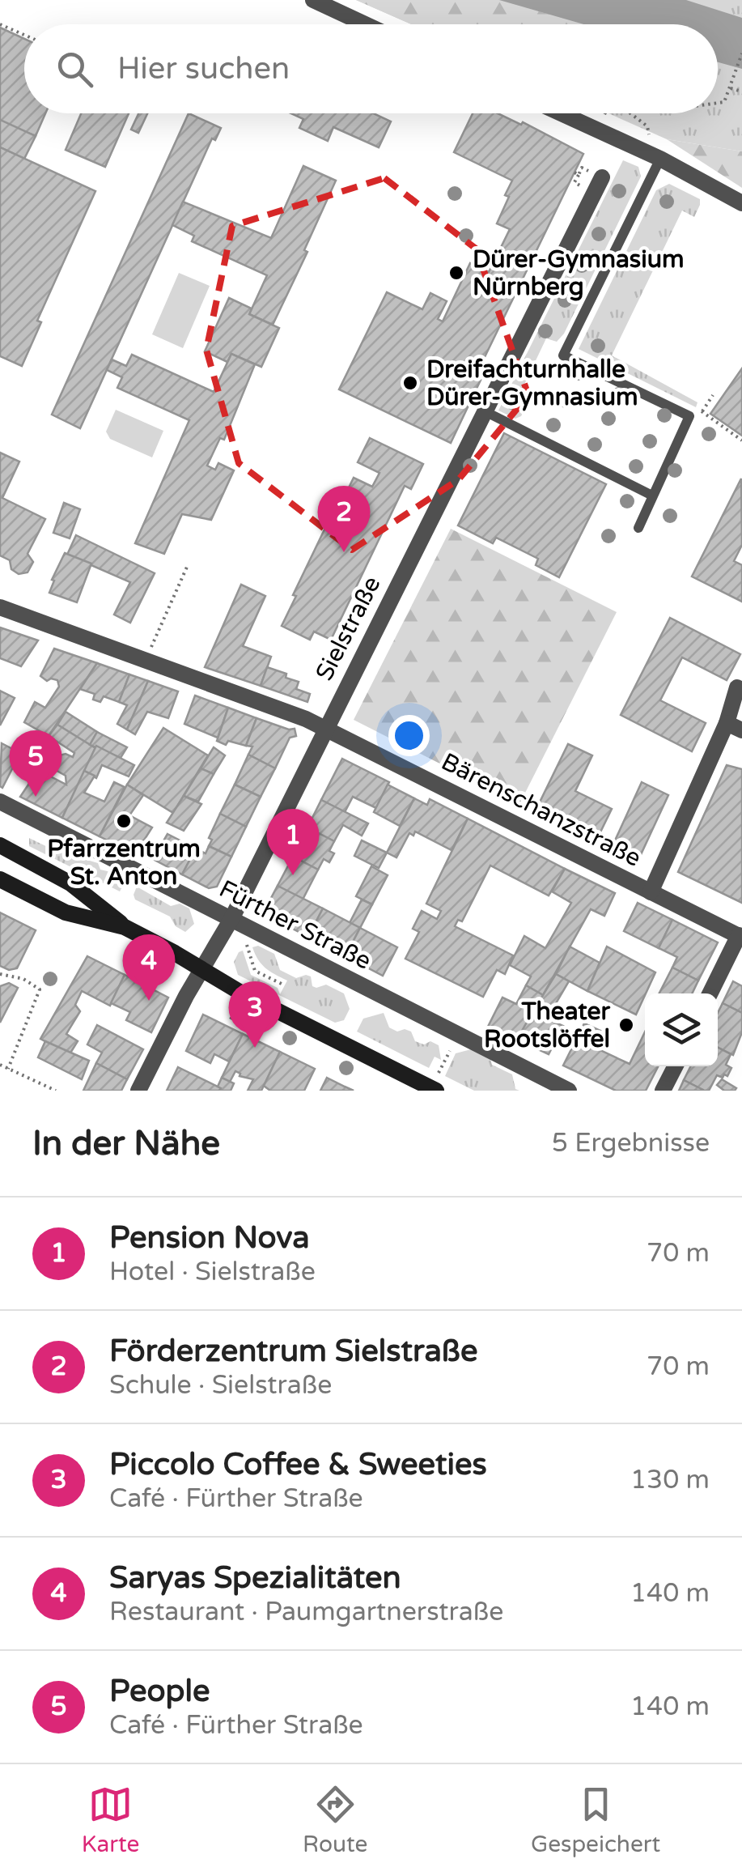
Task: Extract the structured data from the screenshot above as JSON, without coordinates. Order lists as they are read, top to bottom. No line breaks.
{"streets":{"street":["Sielstraße","Bärenschanzstraße","Fürther Straße"]},"crossings":[["Sielstraße","Bärenschanzstraße"],["Sielstraße","Fürther Straße"]],"places":["Dürer-Gymnasium Nürnberg","Dreifachturnhalle Dürer-Gymnasium","Pfarrzentrum St. Anton","Theater Rootslöffel"],"page":{"search":"Hier suchen","pins":["2","5","1","4","3"],"heading":["In der Nähe","5 Ergebnisse"],"list":[{"mark":"1","name":"Pension Nova","note":"Hotel · Sielstraße","value":"70 m"},{"mark":"2","name":"Förderzentrum Sielstraße","note":"Schule · Sielstraße","value":"70 m"},{"mark":"3","name":"Piccolo Coffee & Sweeties","note":"Café · Fürther Straße","value":"130 m"},{"mark":"4","name":"Saryas Spezialitäten","note":"Restaurant · Paumgartnerstraße","value":"140 m"},{"mark":"5","name":"People","note":"Café · Fürther Straße","value":"140 m"}],"nav":["Karte","Route","Gespeichert"]}}
